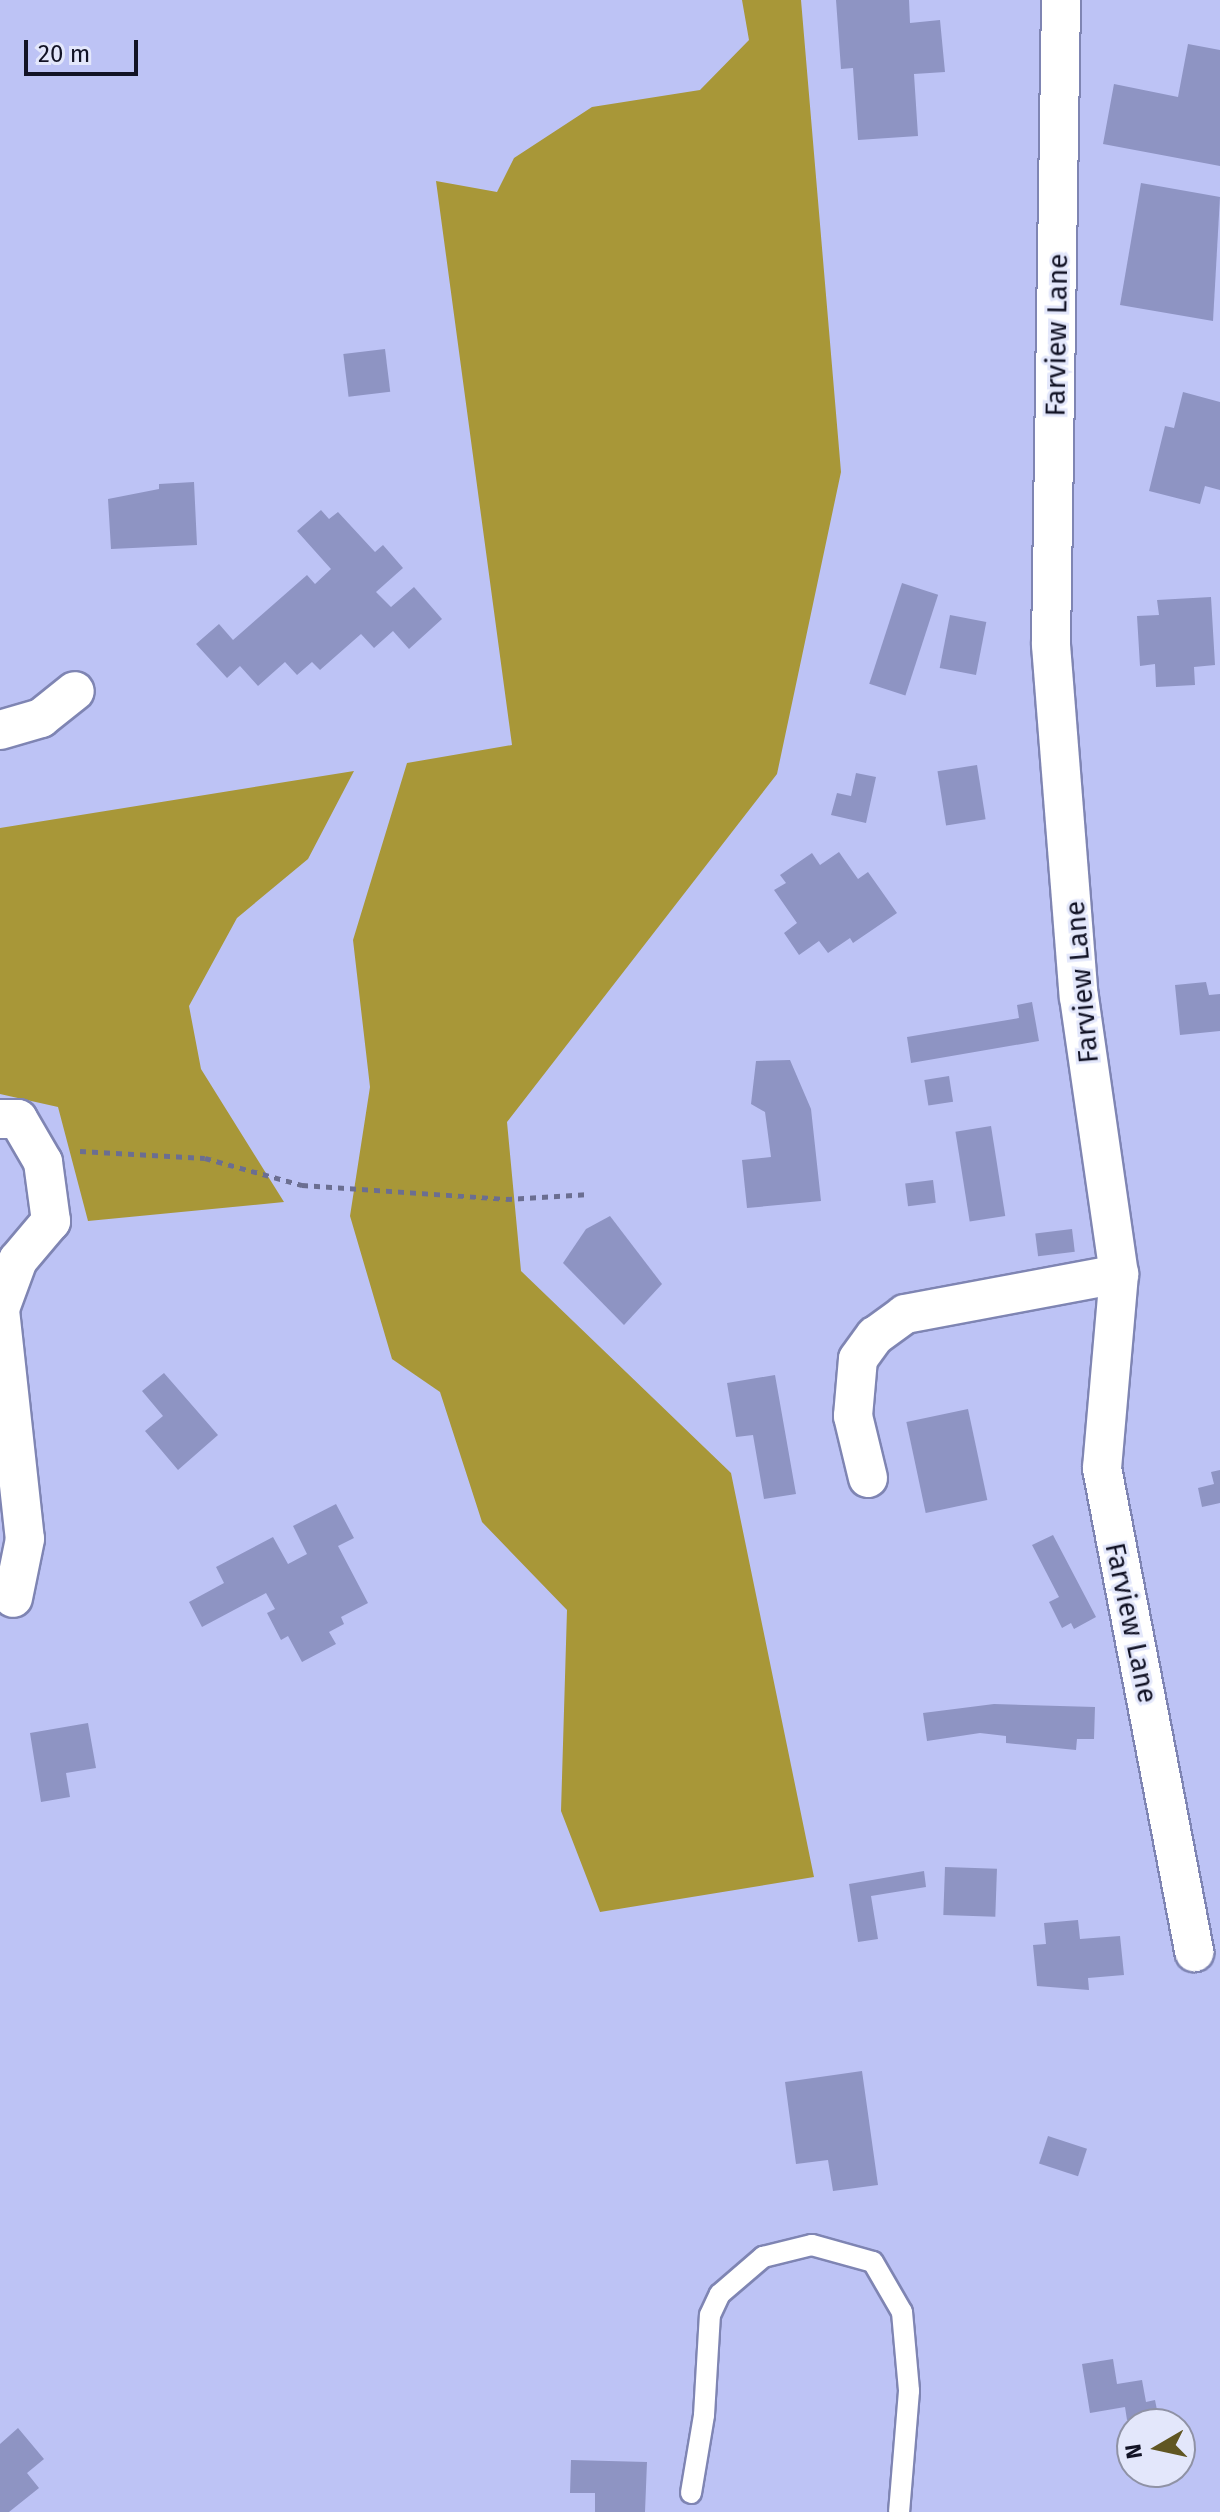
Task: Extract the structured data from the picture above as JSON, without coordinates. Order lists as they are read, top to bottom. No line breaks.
{"streets":{"street":["Farview Lane"]},"scale_bar":"20 m","north":"left"}
